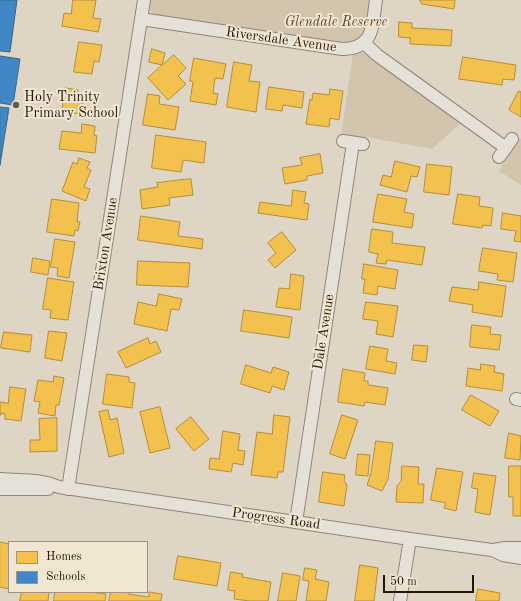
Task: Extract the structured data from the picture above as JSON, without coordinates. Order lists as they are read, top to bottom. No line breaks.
{"streets":{"street":["Riversdale Avenue","Brixton Avenue","Dale Avenue","Progress Road"]},"crossings":[["Riversdale Avenue","Brixton Avenue"],["Brixton Avenue","Progress Road"],["Dale Avenue","Progress Road"]],"parks":["Glendale Reserve"],"places":["Holy Trinity Primary School"],"legend":["Homes","Schools"],"scale_bar":"50 m"}
